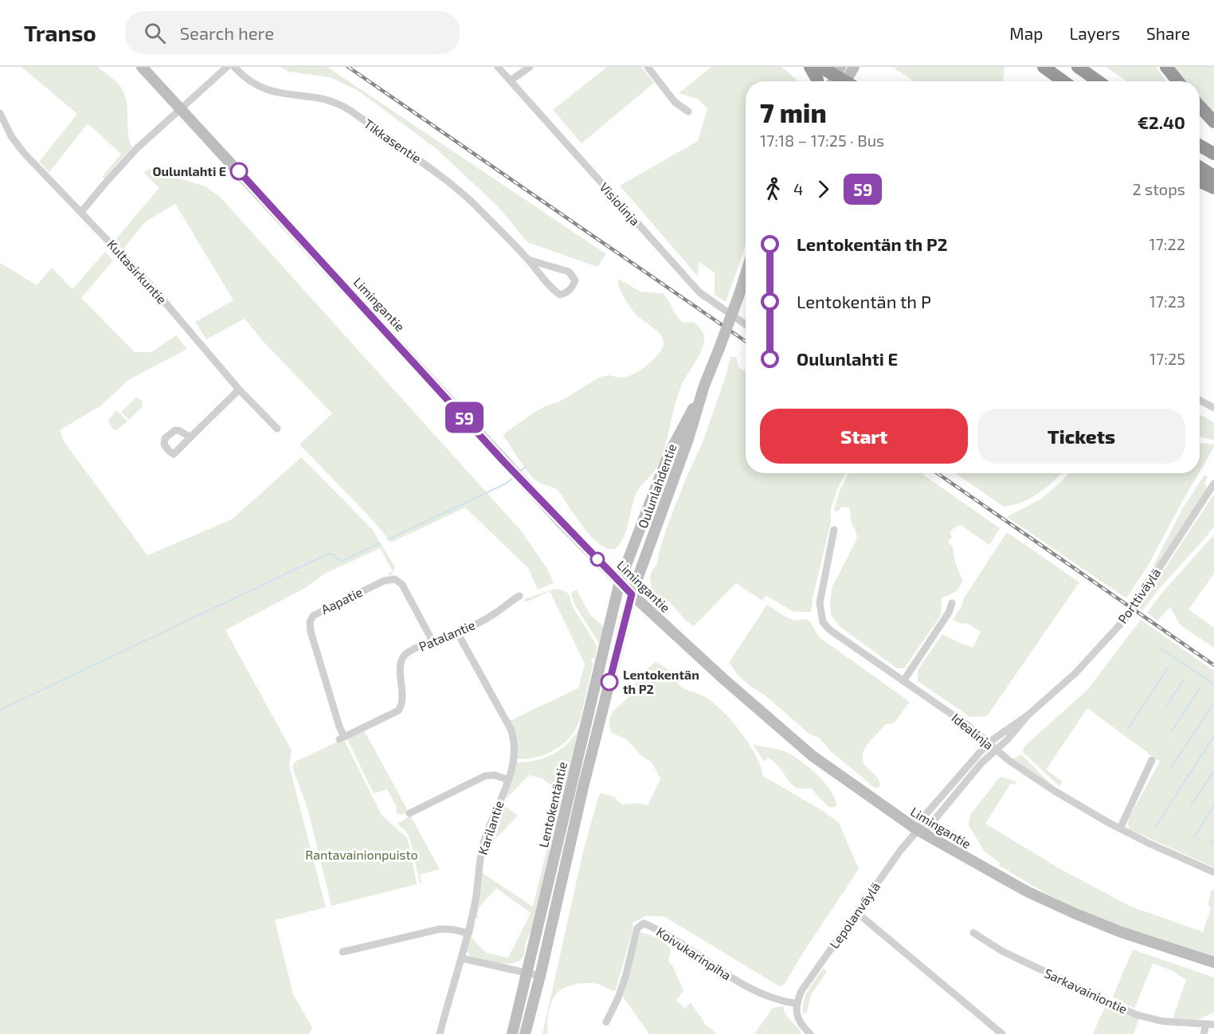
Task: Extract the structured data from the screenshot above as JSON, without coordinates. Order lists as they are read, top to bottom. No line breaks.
{"streets":{"main road":["Limingantie","Oulunlahdentie","Lentokentäntie"],"street":["Tikkasentie","Visiolinja","Kultasirkuntie","Porttiväylä","Aapatie","Patalantie","Idealinja","Karilantie","Lepolanväylä","Koivukarinpiha","Sarkavainiontie"]},"crossings":[["Limingantie","Oulunlahdentie"],["Limingantie","Porttiväylä"],["Limingantie","Lentokentäntie"],["Limingantie","Lepolanväylä"],["Oulunlahdentie","Lentokentäntie"],["Porttiväylä","Idealinja"],["Porttiväylä","Lepolanväylä"],["Aapatie","Patalantie"],["Patalantie","Karilantie"],["Lepolanväylä","Koivukarinpiha"]],"parks":["Rantavainionpuisto"],"places":["Oulunlahti E","Lentokentän th P2"],"lines":["bus line 59"],"page":{"header":"Transo","search":"Search here","nav":["Map","Layers","Share"],"on_map":"59","heading":["7 min","17:18 – 17:25 · Bus","€2.40"],"legs":["4","59","2 stops"],"list":[{"name":"Lentokentän th P2","value":"17:22"},{"name":"Lentokentän th P","value":"17:23"},{"name":"Oulunlahti E","value":"17:25"}],"buttons":["Start","Tickets"]}}
